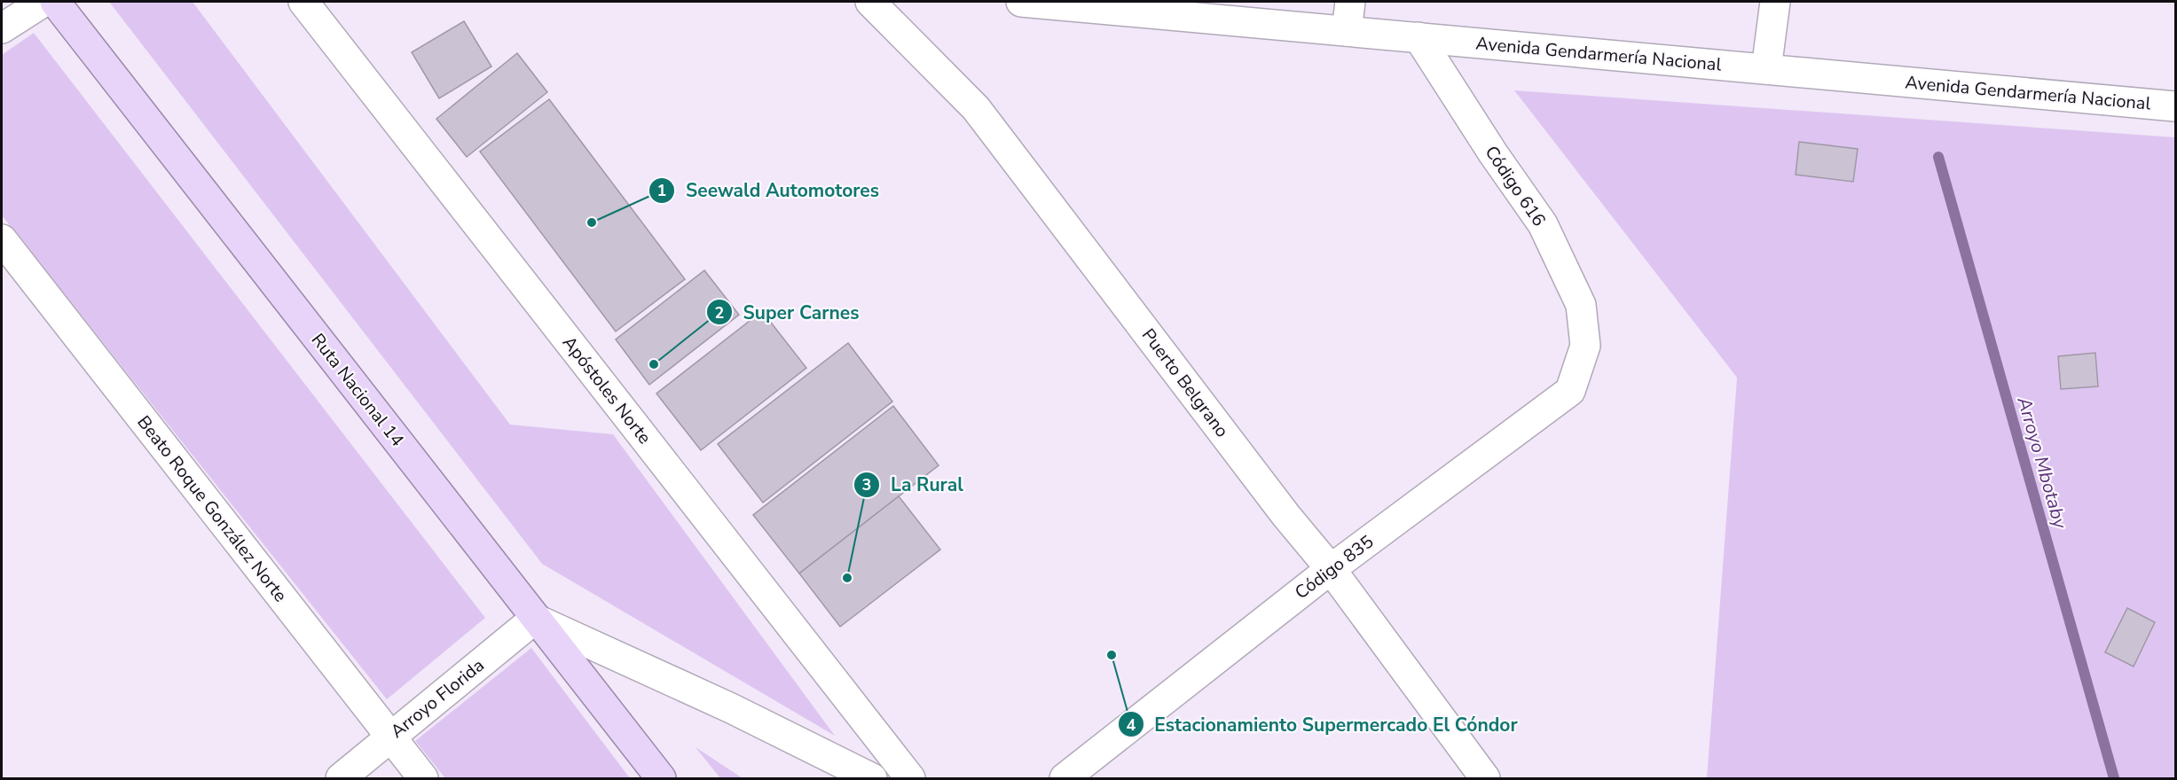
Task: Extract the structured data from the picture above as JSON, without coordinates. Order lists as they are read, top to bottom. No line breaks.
{"streets":{"highway":["Ruta Nacional 14"],"street":["Avenida Gendarmería Nacional","Código 616","Puerto Belgrano","Apóstoles Norte","Beato Roque González Norte","Código 835","Arroyo Florida"]},"crossings":[["Avenida Gendarmería Nacional","Código 616"],["Código 616","Código 835"],["Puerto Belgrano","Código 835"],["Ruta Nacional 14","Arroyo Florida"],["Beato Roque González Norte","Arroyo Florida"]],"water":["Arroyo Mbotaby"],"places":["Seewald Automotores","Super Carnes","La Rural","Estacionamiento Supermercado El Cóndor"]}
